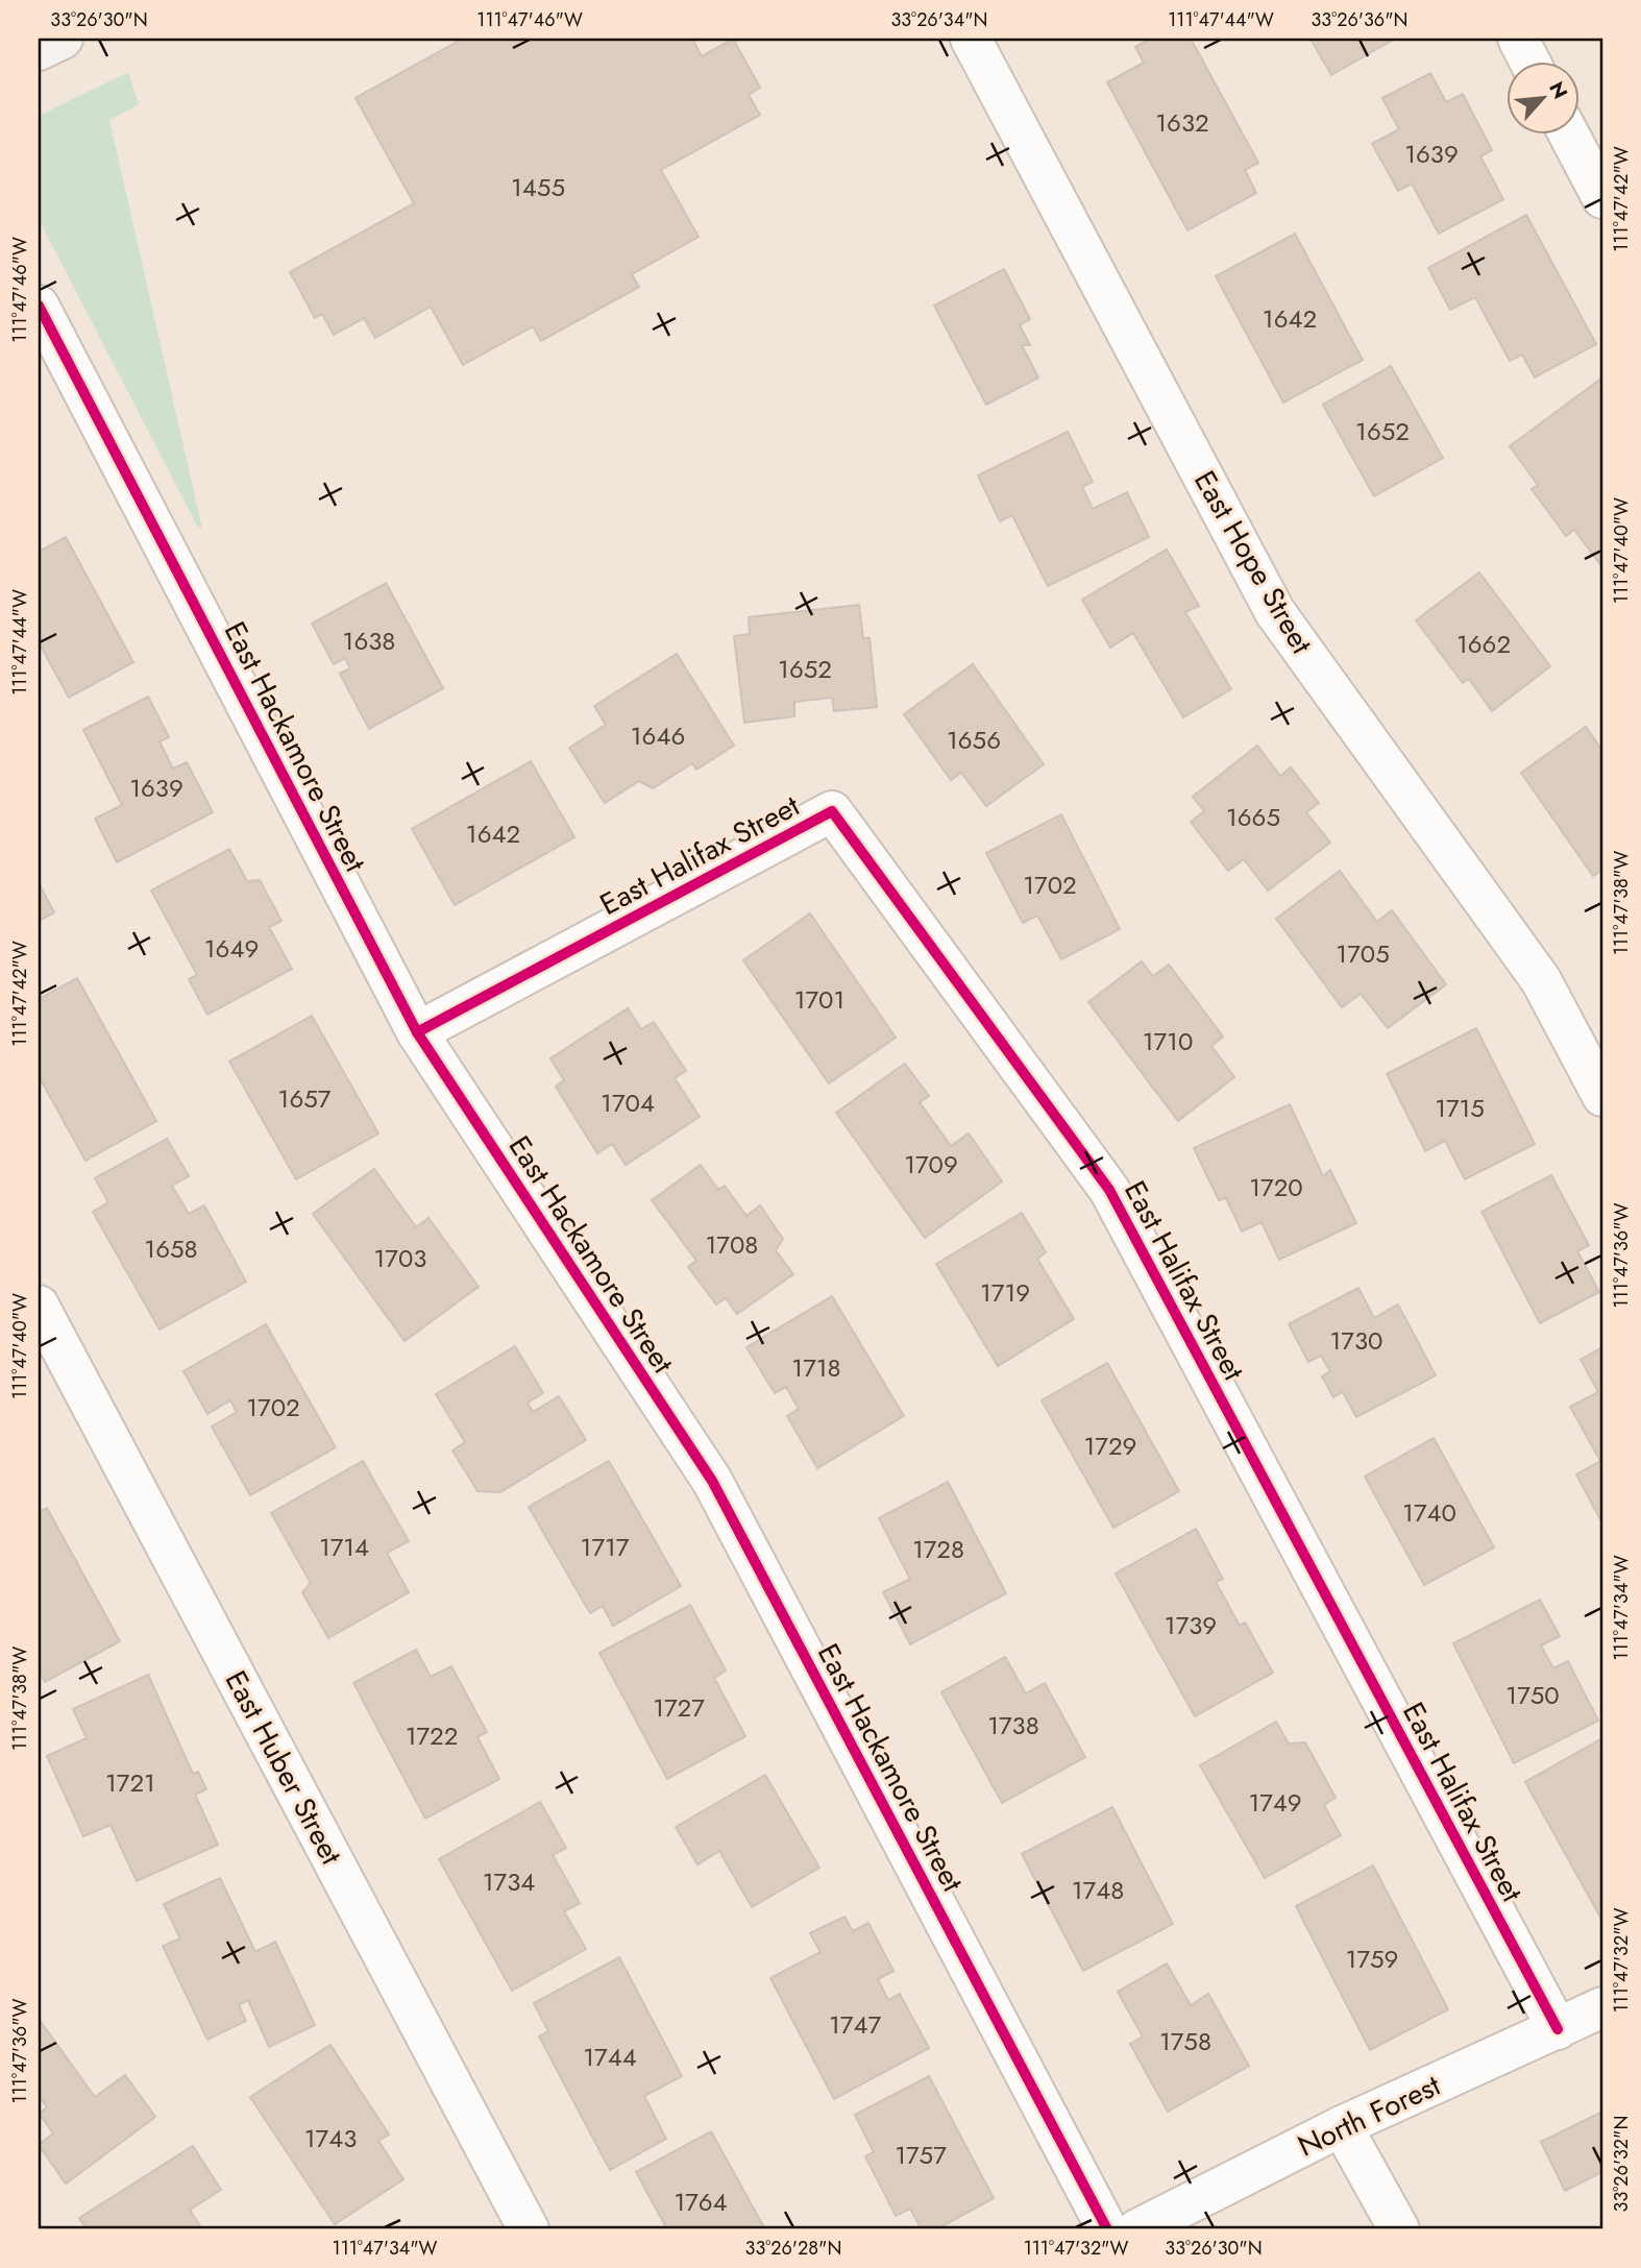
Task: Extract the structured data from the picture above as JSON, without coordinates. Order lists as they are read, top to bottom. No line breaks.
{"streets":{"street":["East Hope Street","East Hackamore Street","East Halifax Street","East Huber Street","North Forest"]},"crossings":[["East Hackamore Street","East Halifax Street"],["East Halifax Street","North Forest"]],"house_numbers":["1632","1639","1455","1642","1652","1638","1662","1652","1646","1656","1639","1665","1642","1702","1649","1705","1701","1710","1657","1704","1715","1709","1720","1708","1658","1703","1719","1730","1718","1702","1729","1740","1714","1717","1728","1739","1750","1727","1738","1722","1721","1749","1734","1748","1759","1747","1758","1744","1743","1757","1764"],"north":"top right","coordinates":["33°26'30\"N","111°47'46\"W","33°26'34\"N","111°47'44\"W","33°26'36\"N","111°47'42\"W","111°47'40\"W","111°47'38\"W","111°47'36\"W","111°47'34\"W","111°47'32\"W","33°26'32\"N","33°26'28\"N"]}
